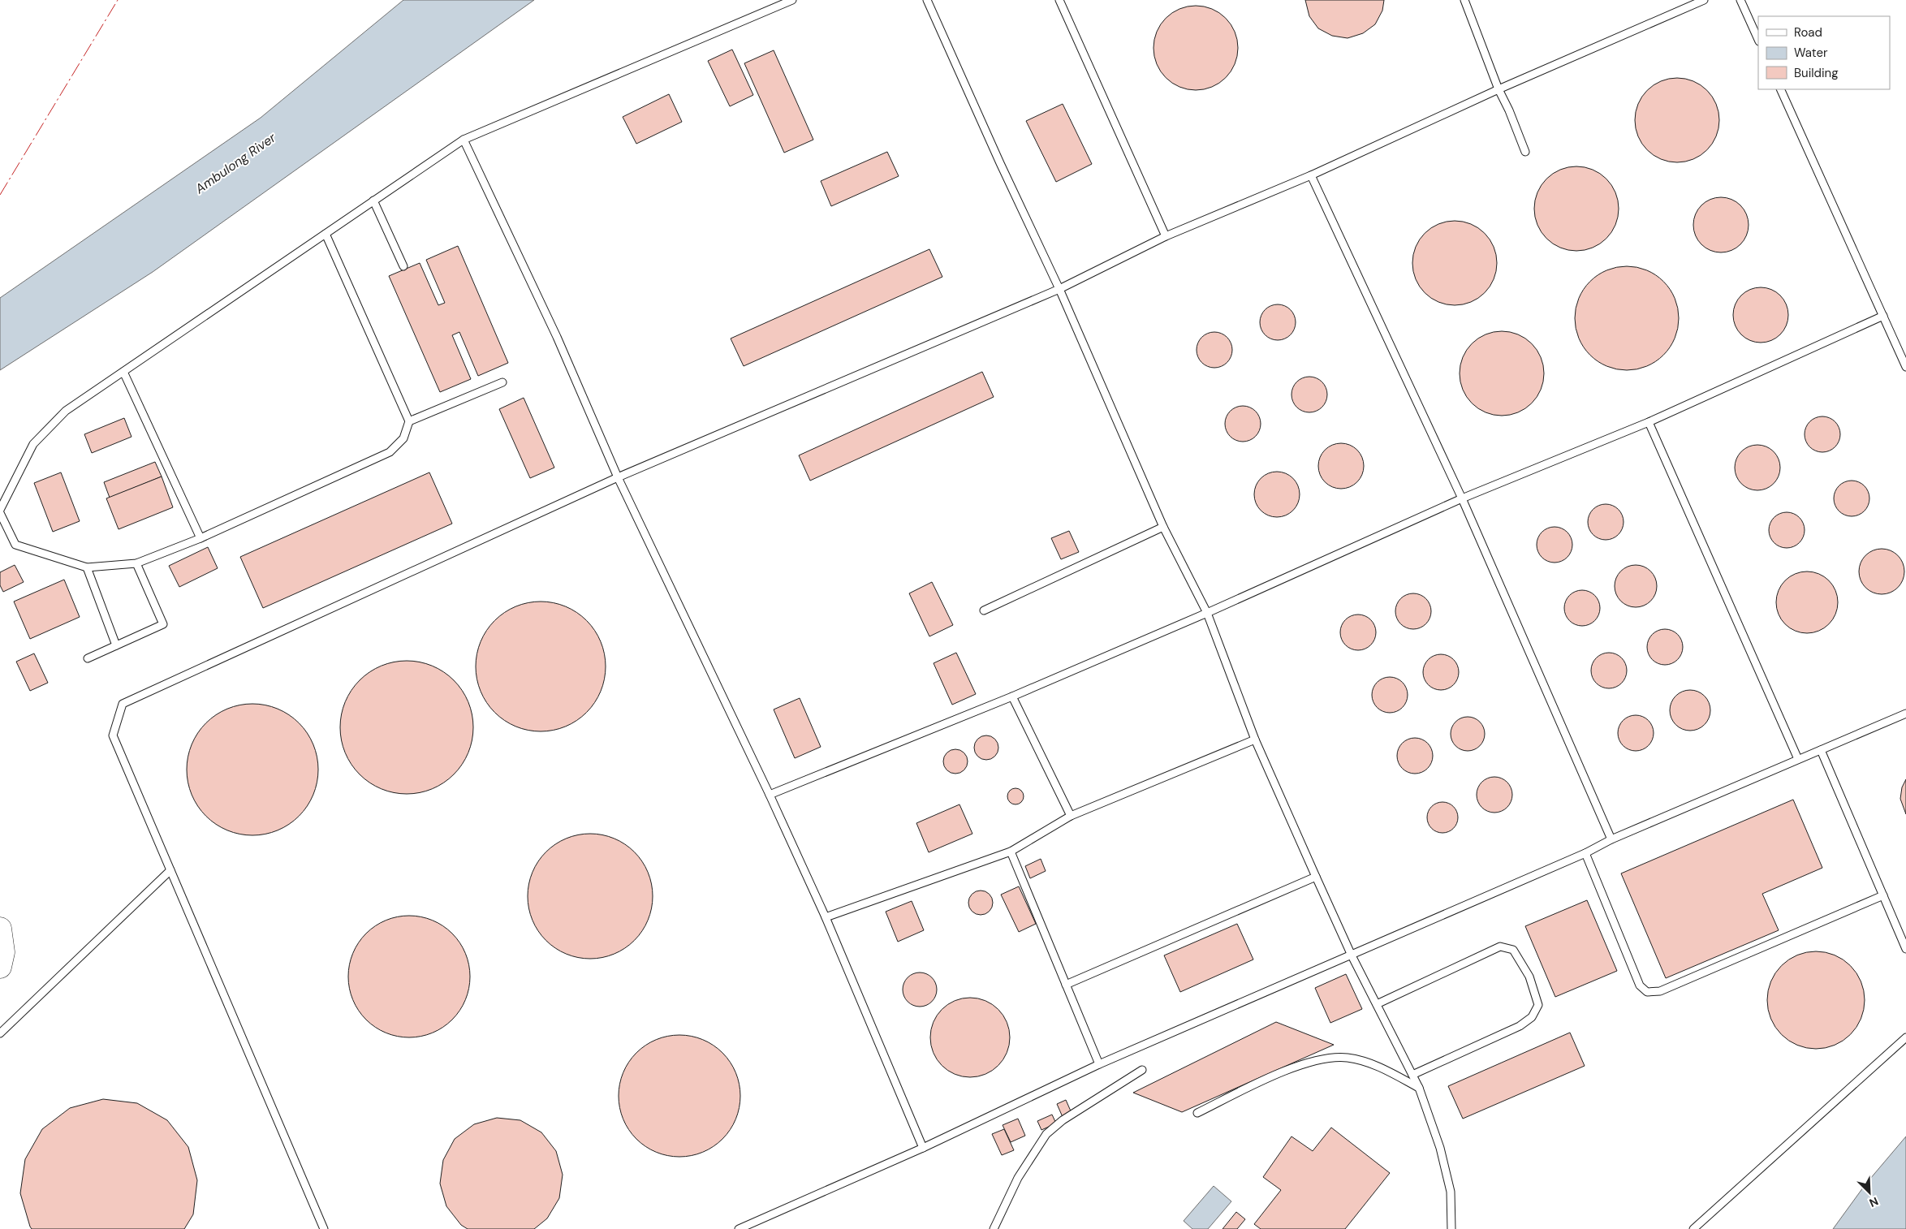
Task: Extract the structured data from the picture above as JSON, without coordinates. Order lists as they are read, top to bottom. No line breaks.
{"water":["Ambulong River"],"legend":["Road","Water","Building"],"north":"bottom right"}
